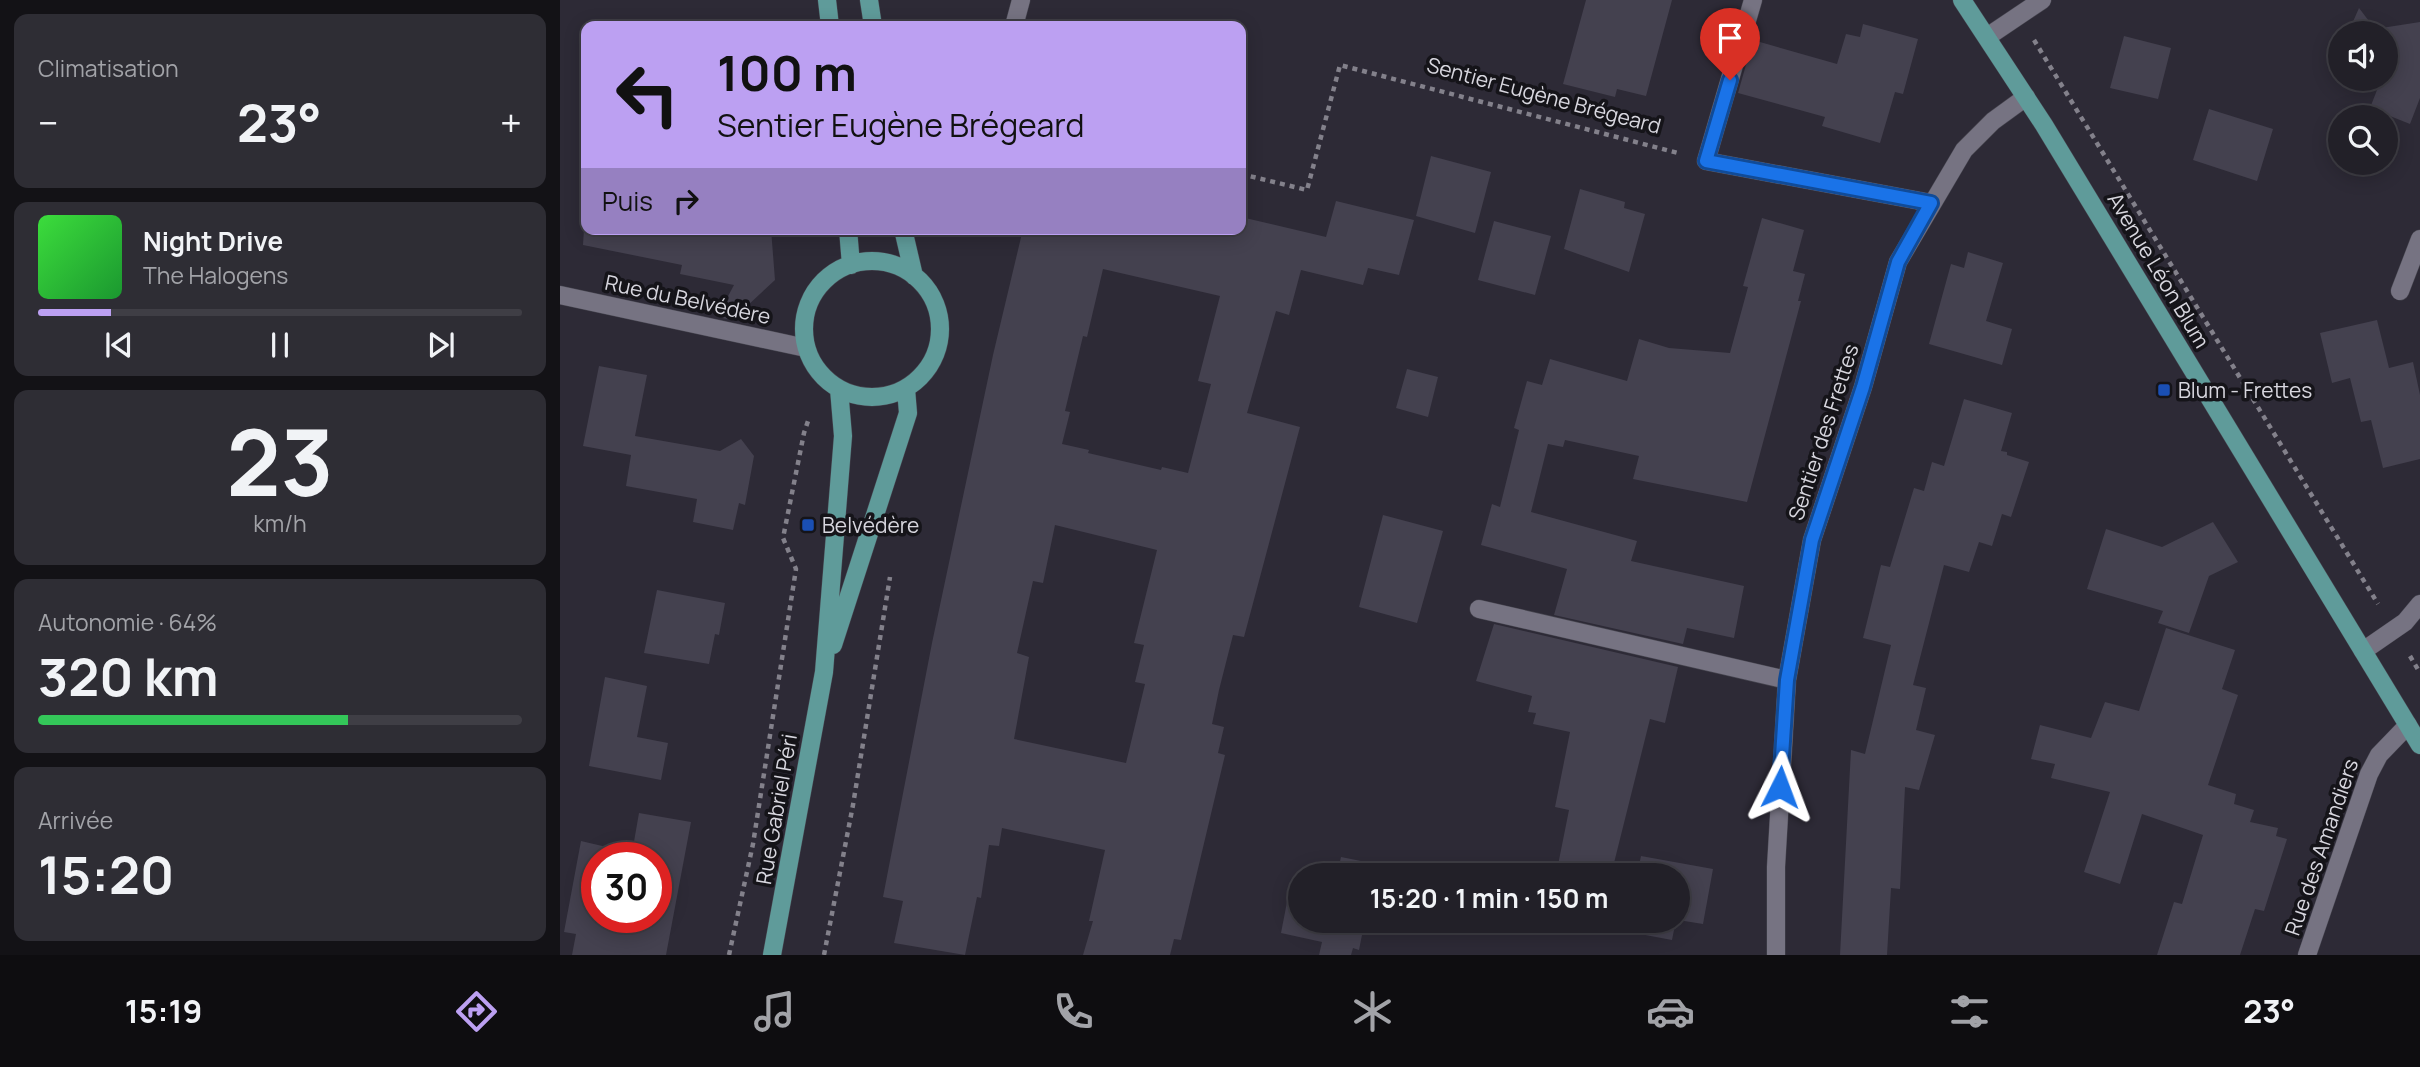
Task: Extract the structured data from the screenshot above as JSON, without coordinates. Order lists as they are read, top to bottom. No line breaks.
{"streets":{"main road":["Avenue Léon Blum","Rue Gabriel Péri"],"street":["Rue du Belvédère","Sentier des Frettes","Rue des Amandiers"],"path":["Sentier Eugène Brégeard"]},"crossings":[["Avenue Léon Blum","Sentier des Frettes"],["Avenue Léon Blum","Rue des Amandiers"],["Rue du Belvédère","Rue Gabriel Péri"]],"places":{"transit":["Blum - Frettes","Belvédère"]},"page":{"tile":["Climatisation",["23","km/h"],["Autonomie · 64%","320 km"],["Arrivée","15:20"]],"turn":["100 m","Sentier Eugène Brégeard"],"heat":["−","23°","+"],"then":"Puis","song":["Night Drive","The Halogens"],"limit":"30","trip":"15:20 · 1 min · 150 m","tabs":["15:19","23°"]}}
